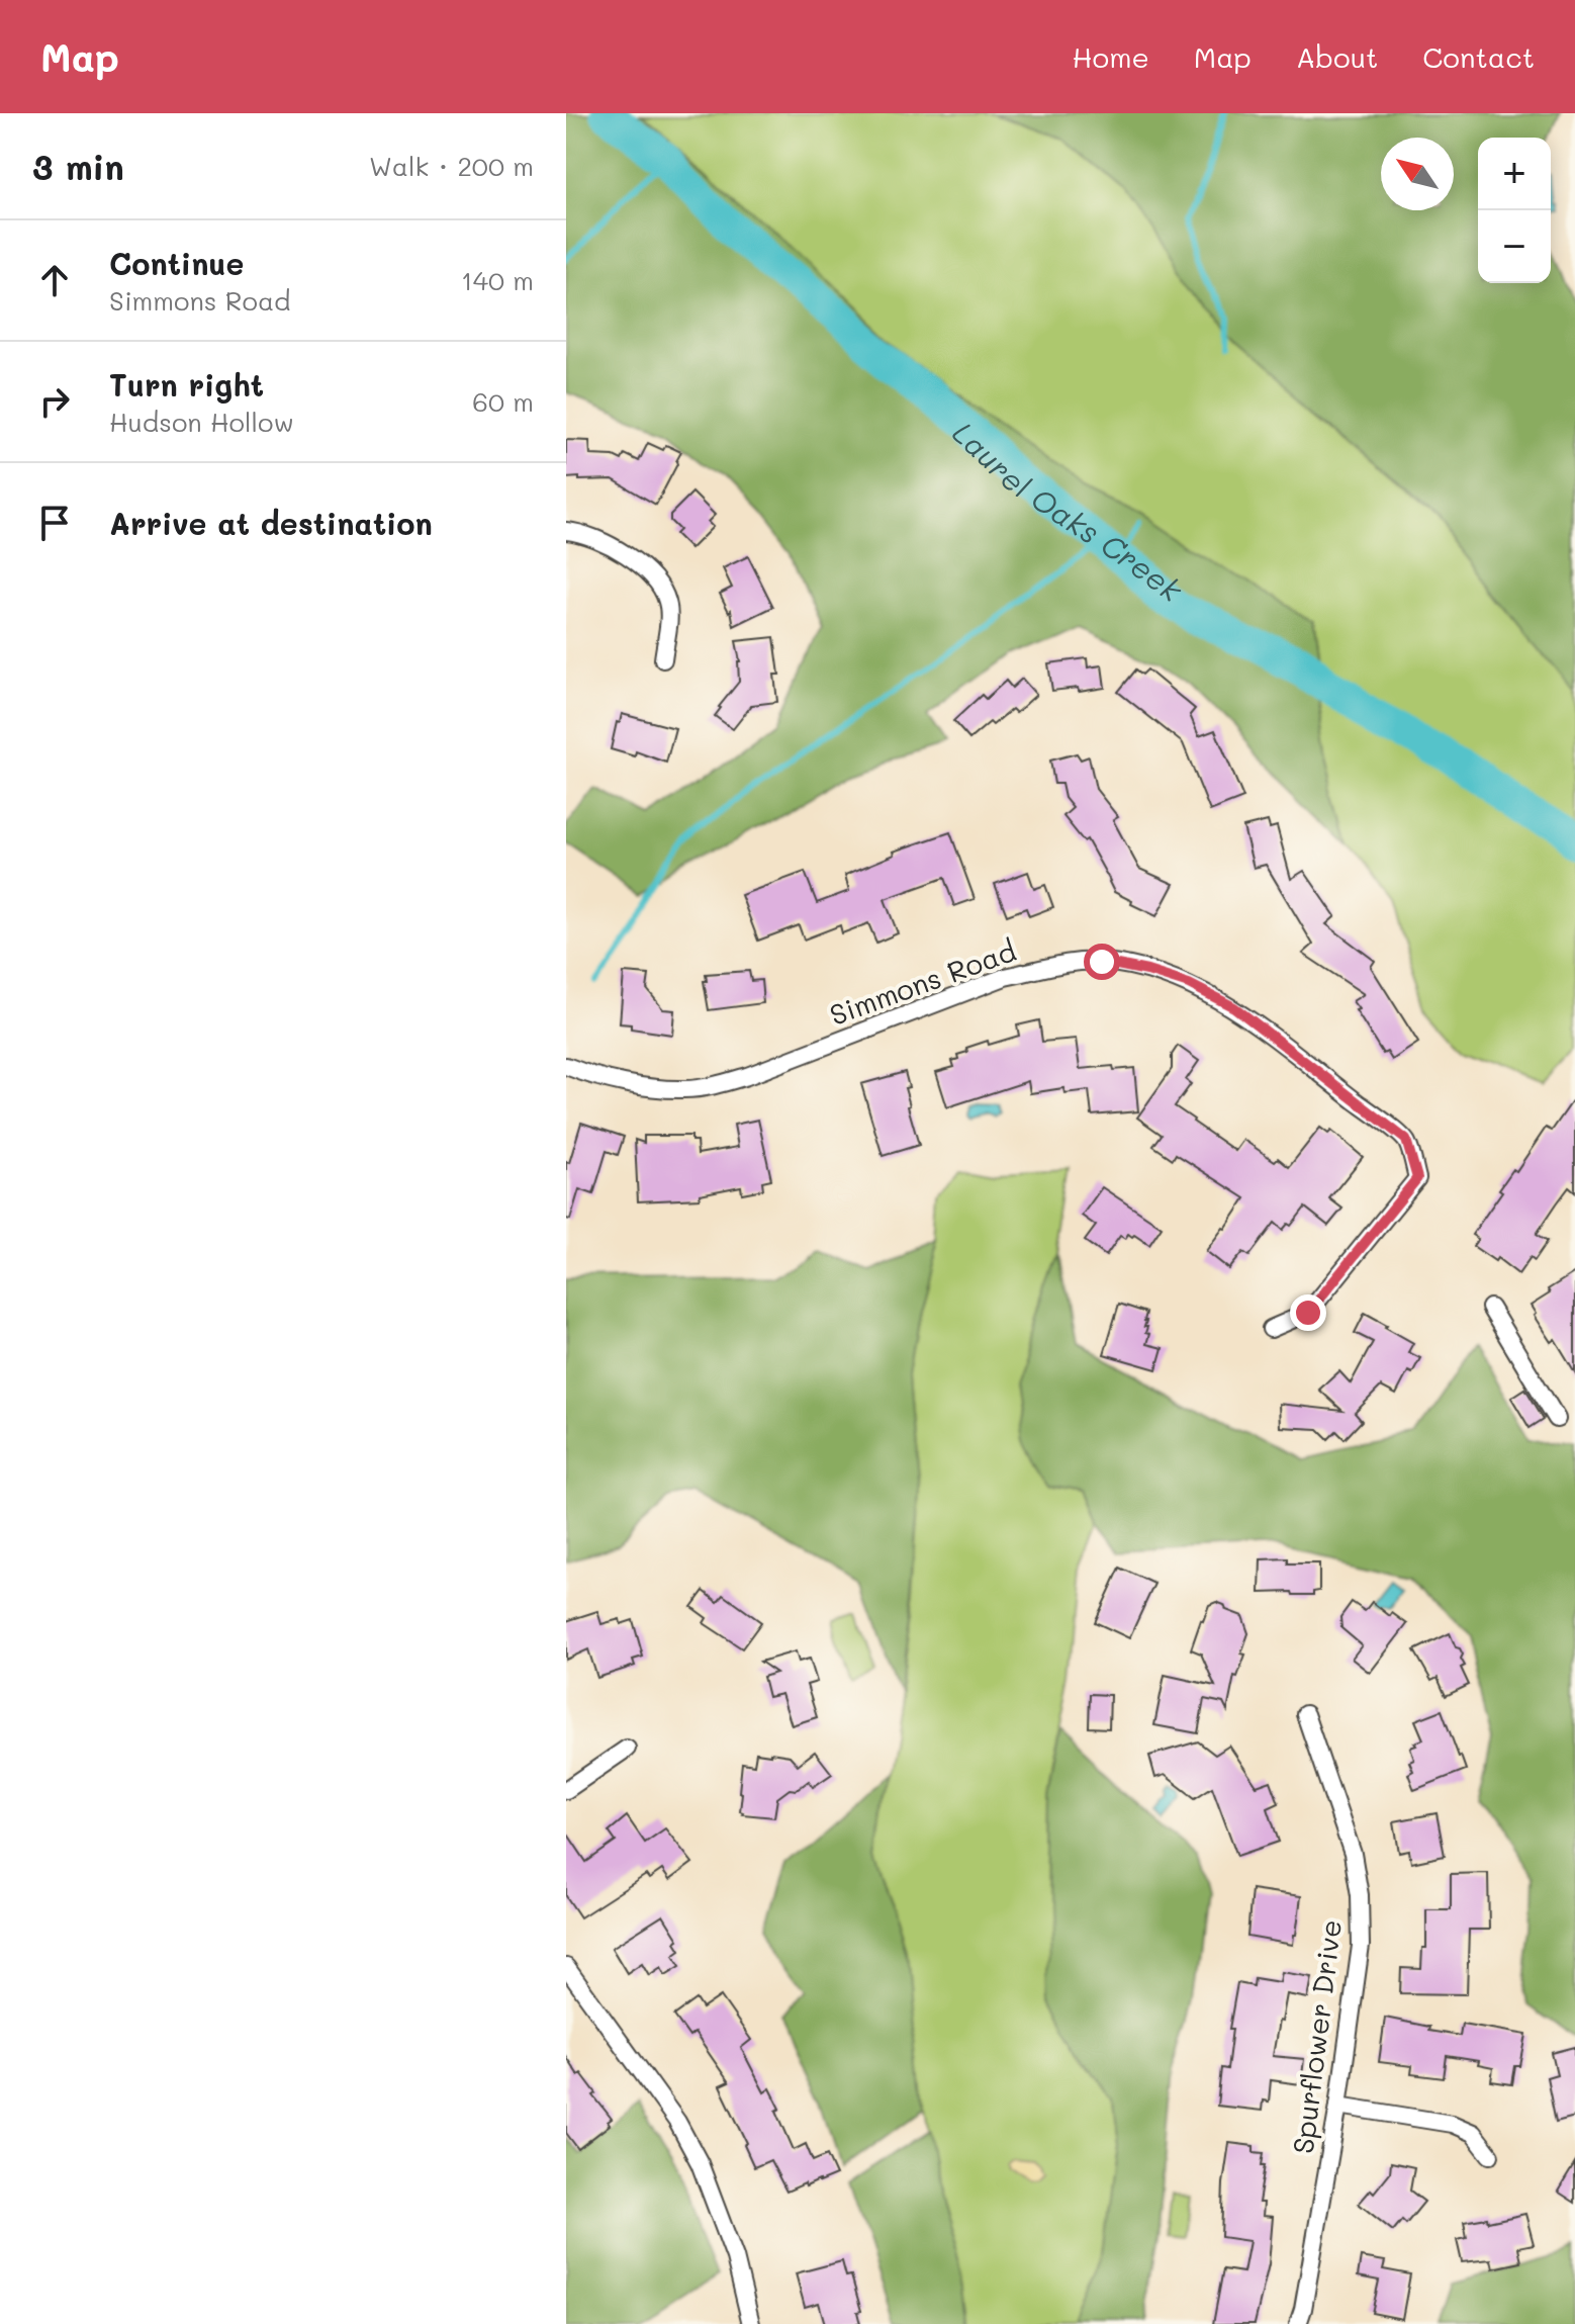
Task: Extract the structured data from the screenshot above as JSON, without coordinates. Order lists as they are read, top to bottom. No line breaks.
{"streets":{"street":["Simmons Road","Spurflower Drive"]},"water":["Laurel Oaks Creek"],"north":"top left","page":{"header":"Map","nav":["Home","Map","About","Contact"],"heading":["3 min","Walk · 200 m"],"map_buttons":["+","−"],"list":[["Continue","Simmons Road","140 m"],["Turn right","Hudson Hollow","60 m"],"Arrive at destination"]}}
